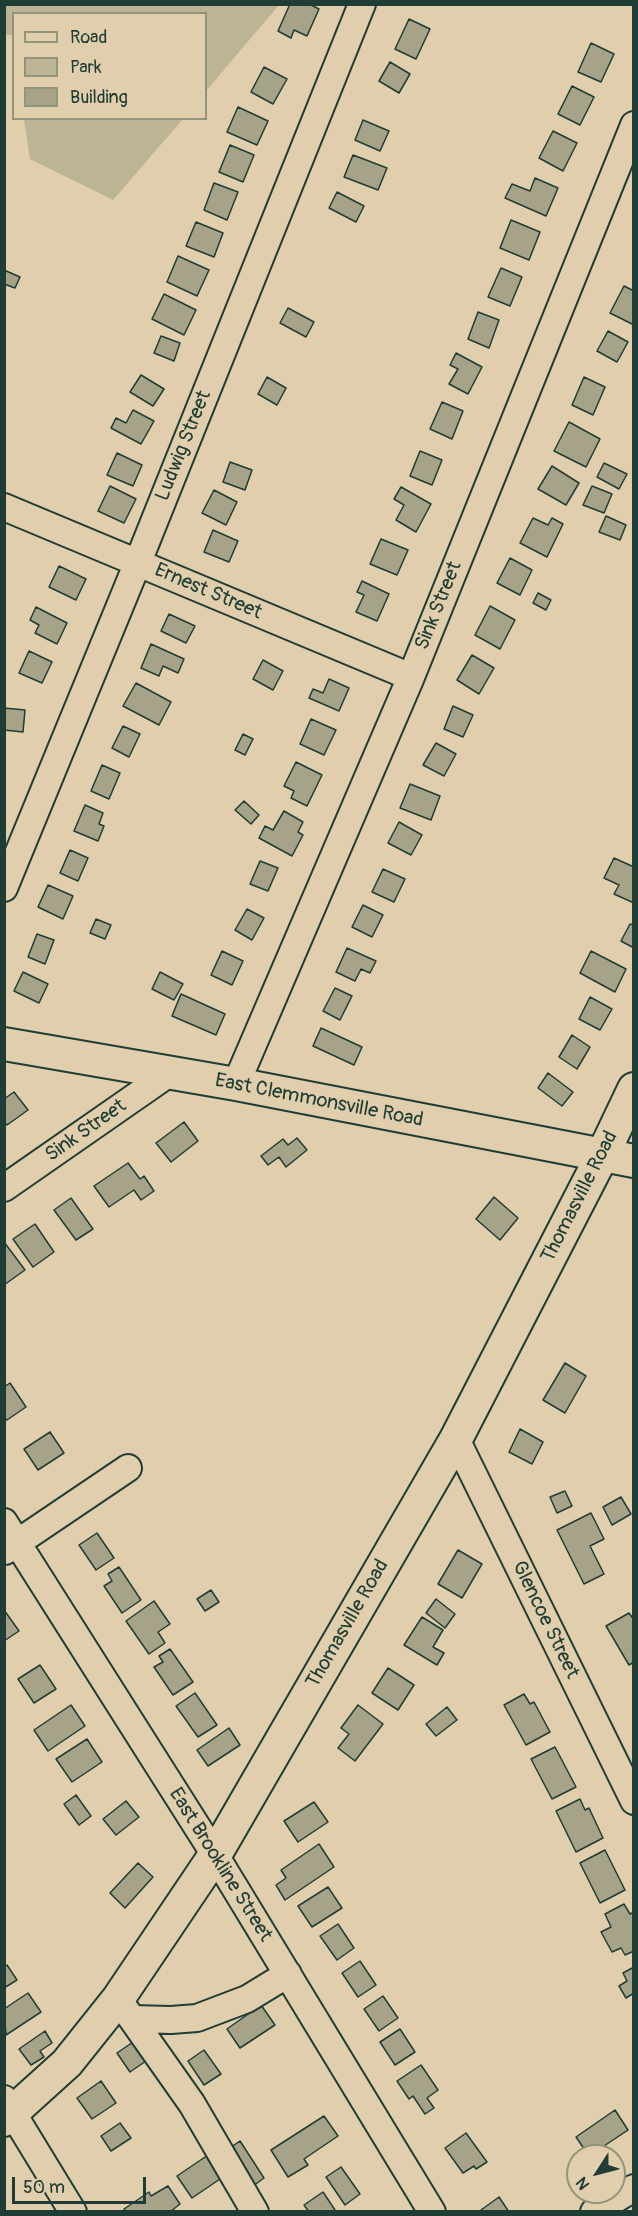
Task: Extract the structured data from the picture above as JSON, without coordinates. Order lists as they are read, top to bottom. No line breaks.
{"streets":{"main road":["East Clemmonsville Road","Thomasville Road"],"street":["Ludwig Street","Ernest Street","Sink Street","Glencoe Street","East Brookline Street"]},"crossings":[["Ludwig Street","Ernest Street"],["Ernest Street","Sink Street"],["Sink Street","East Clemmonsville Road"],["East Clemmonsville Road","Thomasville Road"],["Thomasville Road","Glencoe Street"],["Thomasville Road","East Brookline Street"]],"legend":["Road","Park","Building"],"scale_bar":"50 m","north":"bottom left"}
